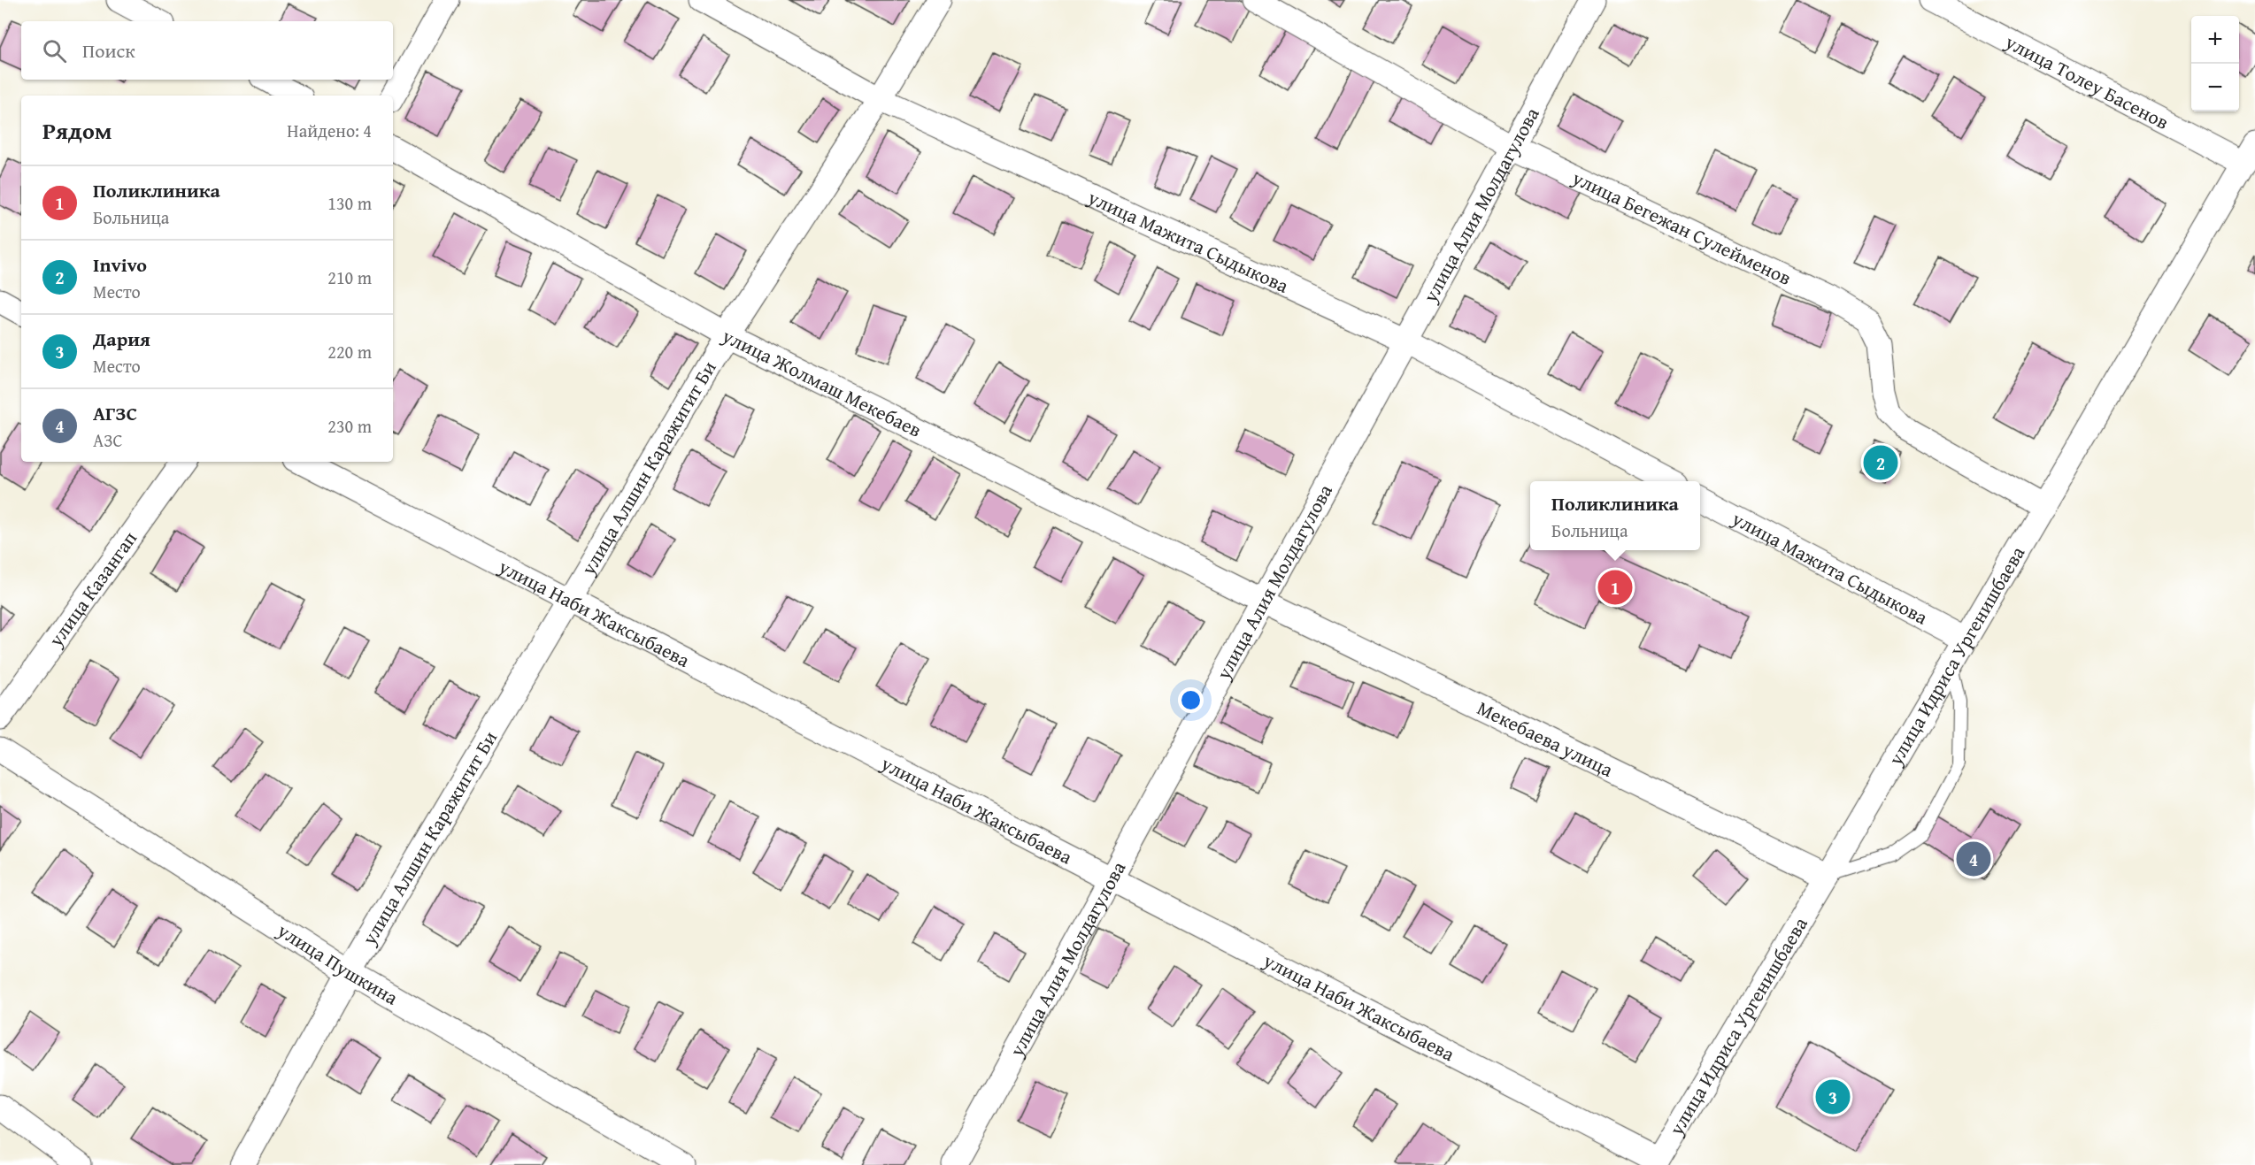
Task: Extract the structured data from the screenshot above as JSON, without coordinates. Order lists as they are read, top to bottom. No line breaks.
{"streets":{"street":["улица Толеу Басенов","улица Алия Молдагулова","улица Бегежан Сулейменов","улица Мажита Сыдыкова","улица Жолмаш Мекебаев","улица Алшин Каражигит Би","улица Казангап","улица Наби Жаксыбаева","улица Идриса Ургенишбаева","Мекебаева улица","улица Пушкина"]},"crossings":[["улица Толеу Басенов","улица Идриса Ургенишбаева"],["улица Алия Молдагулова","улица Бегежан Сулейменов"],["улица Алия Молдагулова","улица Мажита Сыдыкова"],["улица Алия Молдагулова","улица Жолмаш Мекебаев"],["улица Алия Молдагулова","улица Наби Жаксыбаева"],["улица Алия Молдагулова","Мекебаева улица"],["улица Бегежан Сулейменов","улица Идриса Ургенишбаева"],["улица Мажита Сыдыкова","улица Алшин Каражигит Би"],["улица Мажита Сыдыкова","улица Идриса Ургенишбаева"],["улица Жолмаш Мекебаев","улица Алшин Каражигит Би"],["улица Жолмаш Мекебаев","Мекебаева улица"],["улица Алшин Каражигит Би","улица Наби Жаксыбаева"],["улица Алшин Каражигит Би","улица Пушкина"],["улица Наби Жаксыбаева","улица Идриса Ургенишбаева"],["улица Идриса Ургенишбаева","Мекебаева улица"]],"page":{"map_buttons":["+","−"],"search":"Поиск","heading":["Рядом","Найдено: 4"],"list":[{"mark":"1","name":"Поликлиника","note":"Больница","value":"130 m"},{"mark":"2","name":"Invivo","note":"Место","value":"210 m"},{"mark":"3","name":"Дария","note":"Место","value":"220 m"},{"mark":"4","name":"АГЗС","note":"АЗС","value":"230 m"}],"pins":["2","1","4","3"],"popup":["Поликлиника","Больница"]}}
